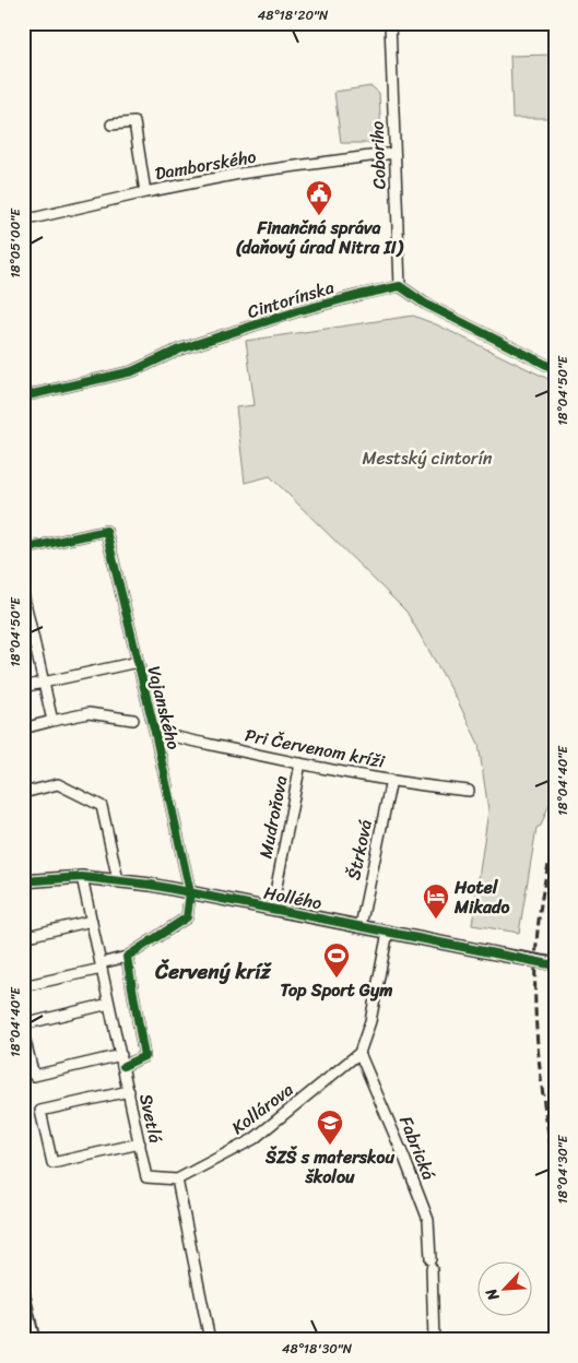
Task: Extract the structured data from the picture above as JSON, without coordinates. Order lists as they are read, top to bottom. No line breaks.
{"streets":{"street":["Coboriho","Damborského","Cintorínska","Vajanského","Pri Červenom kríži","Mudroňova","Štrková","Hollého","Kollárova","Svetlá","Fabrická"]},"crossings":[["Coboriho","Damborského"],["Coboriho","Cintorínska"],["Vajanského","Pri Červenom kríži"],["Vajanského","Hollého"],["Pri Červenom kríži","Mudroňova"],["Pri Červenom kríži","Štrková"],["Mudroňova","Hollého"],["Štrková","Hollého"],["Hollého","Svetlá"],["Kollárova","Svetlá"],["Kollárova","Fabrická"]],"districts":["Červený kríž"],"parks":["Mestský cintorín"],"places":{"public building":["Finančná správa (daňový úrad Nitra II)"],"hotel":["Hotel Mikado"],"sports":["Top Sport Gym"],"school or university":["ŠZŠ s materskou školou"]},"north":"bottom left","coordinates":["48°18'20\"N","18°05'00\"E","18°04'50\"E","18°04'40\"E","18°04'30\"E","48°18'30\"N"]}
